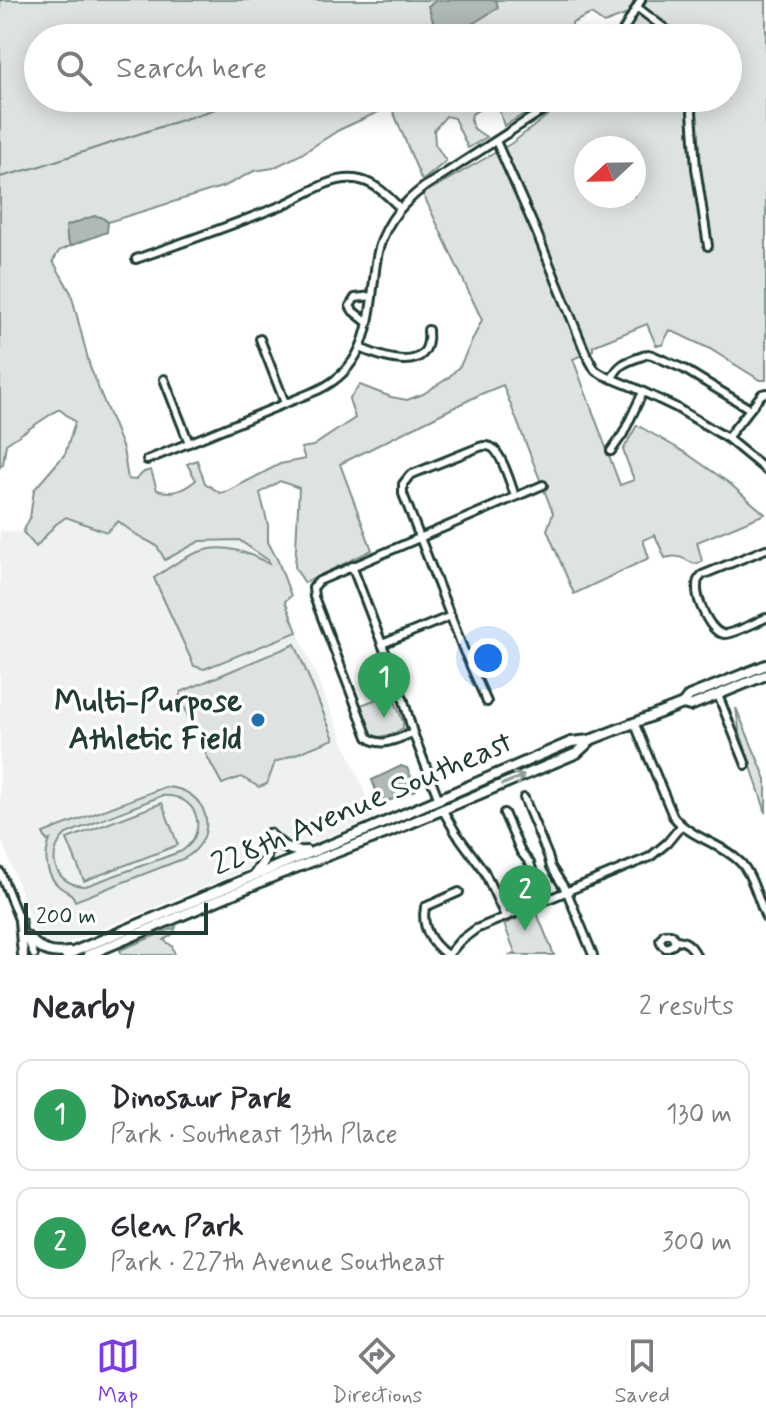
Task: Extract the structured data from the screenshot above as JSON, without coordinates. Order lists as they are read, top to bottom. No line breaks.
{"streets":{"main road":["228th Avenue Southeast"]},"places":["Multi-Purpose Athletic Field"],"scale_bar":"200 m","north":"left","page":{"search":"Search here","pins":["1","2"],"scale":"200 m","heading":["Nearby","2 results"],"list":[{"mark":"1","name":"Dinosaur Park","note":"Park · Southeast 13th Place","value":"130 m"},{"mark":"2","name":"Glen Park","note":"Park · 227th Avenue Southeast","value":"300 m"}],"nav":["Map","Directions","Saved"]}}
